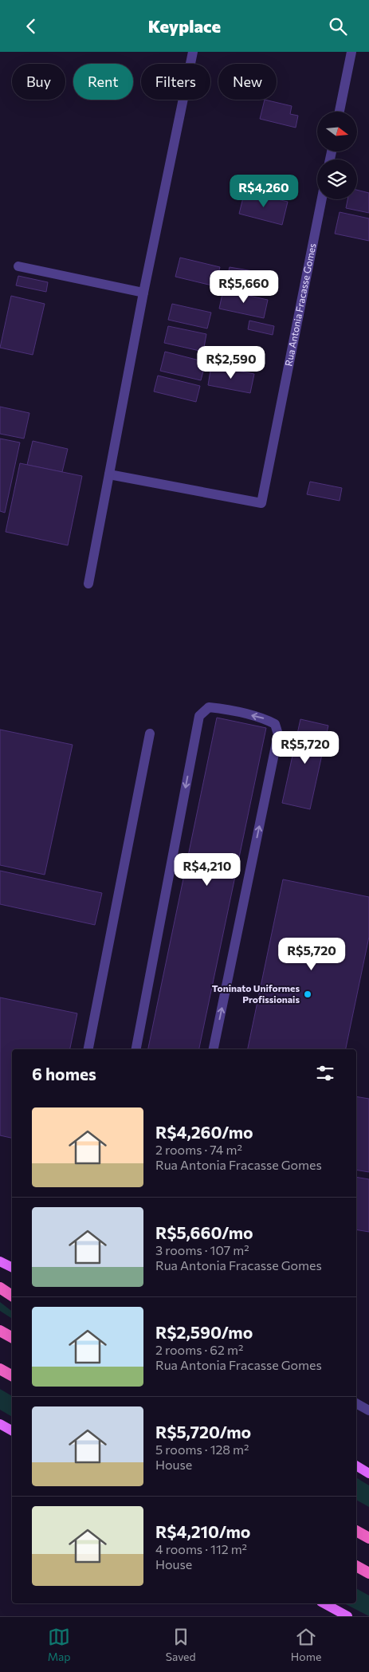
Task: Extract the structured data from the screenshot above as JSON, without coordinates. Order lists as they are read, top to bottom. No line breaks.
{"streets":{"street":["Rua Antonia Fracasse Gomes"]},"places":["Toninato Uniformes Profissionais"],"north":"right","page":{"header":"Keyplace","chip":["Buy","Rent","Filters","New"],"price":["R$4,260","R$5,660","R$2,590","R$5,720","R$4,210","R$5,720"],"heading":"6 homes","list":[{"name":"R$4,260/mo","note":"2 rooms · 74 m² · Rua Antonia Fracasse Gomes"},{"name":"R$5,660/mo","note":"3 rooms · 107 m² · Rua Antonia Fracasse Gomes"},{"name":"R$2,590/mo","note":"2 rooms · 62 m² · Rua Antonia Fracasse Gomes"},{"name":"R$5,720/mo","note":"5 rooms · 128 m² · House"},{"name":"R$4,210/mo","note":"4 rooms · 112 m² · House"}],"tabs":["Map","Saved","Home"]}}
